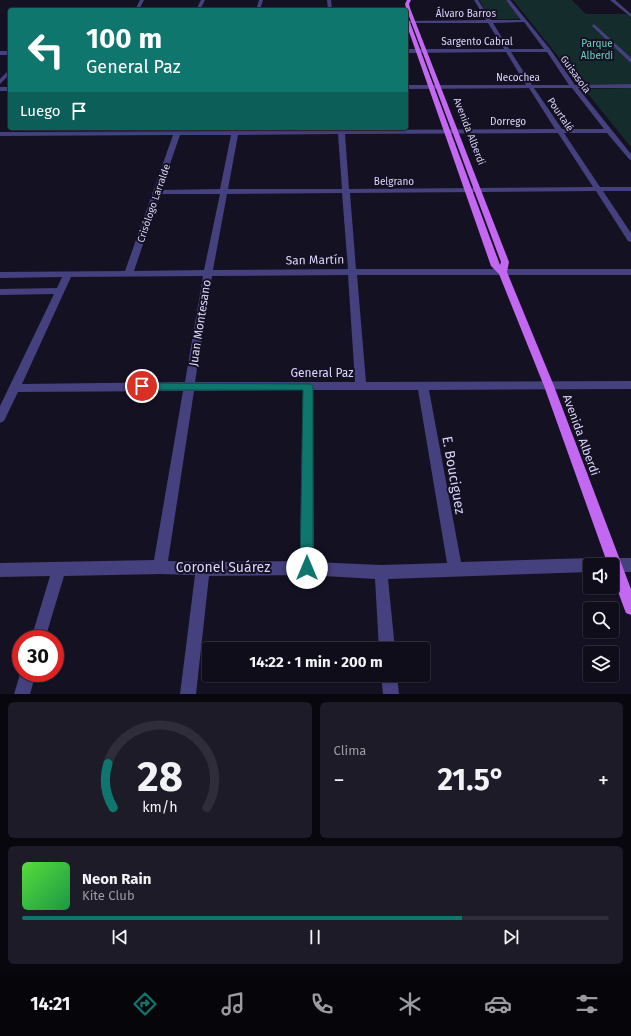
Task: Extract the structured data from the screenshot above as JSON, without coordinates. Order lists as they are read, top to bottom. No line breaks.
{"streets":{"main road":["Avenida Alberdi"],"street":["Álvaro Barros","Sargento Cabral","Guisasola","Necochea","Pourtalé","Dorrego","Belgrano","Crisólogo Larralde","San Martín","Juan Montesano","General Paz","E. Bouciguez","Coronel Suárez"]},"crossings":[["Álvaro Barros","Guisasola"],["Álvaro Barros","Pourtalé"],["Álvaro Barros","Avenida Alberdi"],["Sargento Cabral","Guisasola"],["Sargento Cabral","Pourtalé"],["Sargento Cabral","Avenida Alberdi"],["Guisasola","Necochea"],["Guisasola","Dorrego"],["Necochea","Pourtalé"],["Necochea","Avenida Alberdi"],["Pourtalé","Dorrego"],["Pourtalé","Belgrano"],["Dorrego","Avenida Alberdi"],["Dorrego","Crisólogo Larralde"],["Dorrego","Juan Montesano"],["Avenida Alberdi","Belgrano"],["Avenida Alberdi","San Martín"],["Avenida Alberdi","General Paz"],["Belgrano","Crisólogo Larralde"],["Belgrano","Juan Montesano"],["Crisólogo Larralde","San Martín"],["San Martín","Juan Montesano"],["Juan Montesano","General Paz"],["Juan Montesano","Coronel Suárez"],["General Paz","E. Bouciguez"],["E. Bouciguez","Coronel Suárez"]],"parks":["Parque Alberdi"],"page":{"turn":["100 m","General Paz"],"then":"Luego","limit":"30","trip":"14:22 · 1 min · 200 m","tile":"Clima","heat":["−","21.5°","+"],"song":["Neon Rain","Kite Club"],"tabs":"14:21","gauge":["28","km/h"]}}
